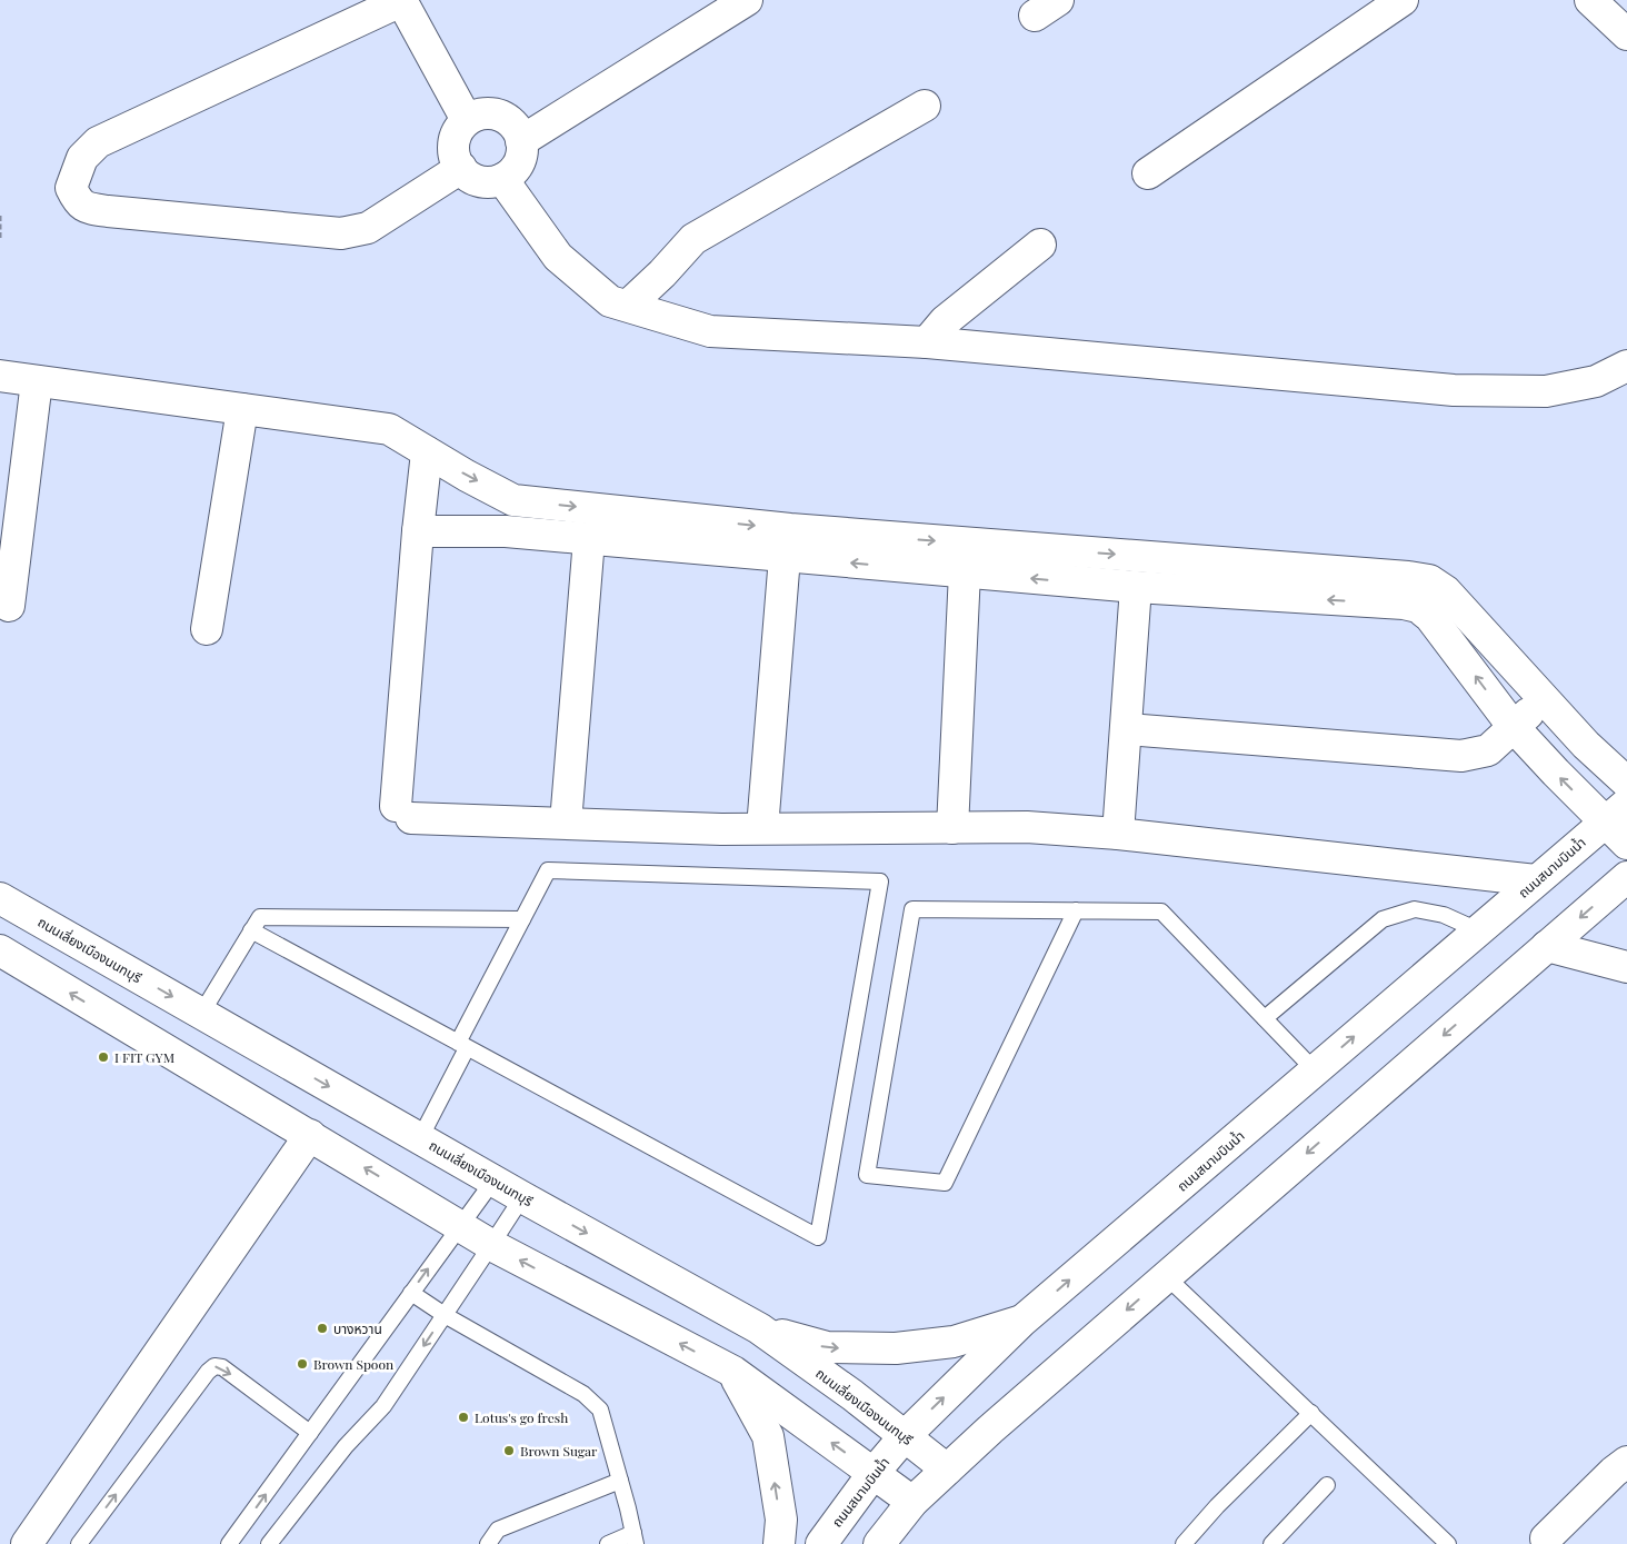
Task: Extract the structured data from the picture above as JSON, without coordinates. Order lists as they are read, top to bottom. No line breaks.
{"streets":{"street":["ถนนสนามบินน้ำ","ถนนเลี่ยงเมืองนนทบุรี"]},"crossings":[["ถนนสนามบินน้ำ","ถนนเลี่ยงเมืองนนทบุรี"]],"places":["I FIT GYM","บางหวาน","Brown Spoon","Lotus's go fresh","Brown Sugar"]}
